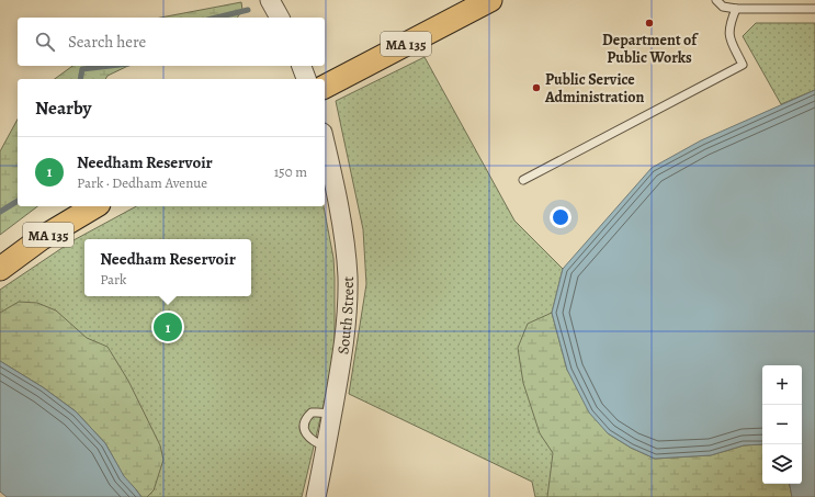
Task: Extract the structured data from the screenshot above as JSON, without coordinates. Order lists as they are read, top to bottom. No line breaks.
{"streets":{"main road":["MA 135"],"street":["South Street"]},"places":["Department of Public Works","Public Service Administration"],"page":{"search":"Search here","heading":"Nearby","list":[{"mark":"1","name":"Needham Reservoir","note":"Park · Dedham Avenue","value":"150 m"}],"popup":["Needham Reservoir","Park"],"pins":"1","map_buttons":["+","−"]}}
